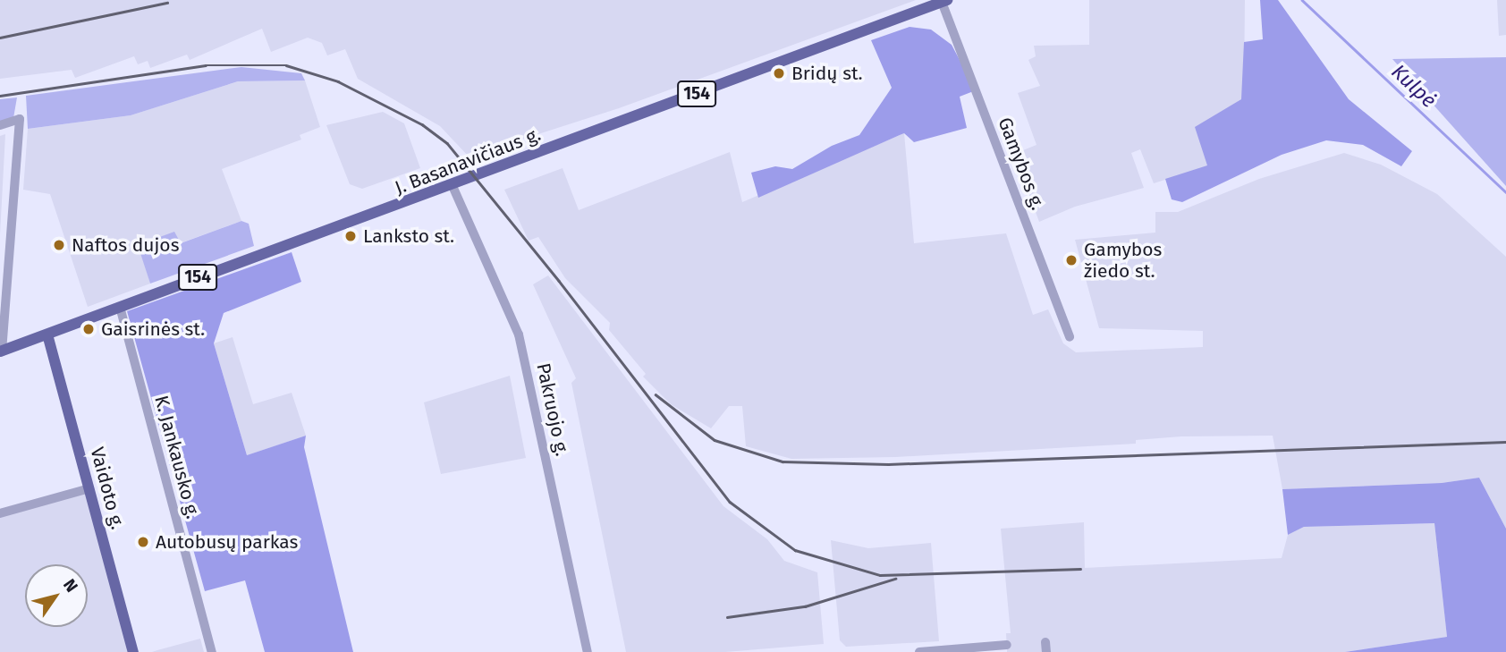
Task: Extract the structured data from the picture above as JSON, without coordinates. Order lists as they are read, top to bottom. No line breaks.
{"streets":{"main road":["154","J. Basanavičiaus g.","Vaidoto g."],"street":["Gamybos g.","Pakruojo g.","K. Jankausko g."]},"crossings":[["J. Basanavičiaus g.","Gamybos g."],["J. Basanavičiaus g.","Pakruojo g."],["J. Basanavičiaus g.","K. Jankausko g."],["J. Basanavičiaus g.","Vaidoto g."]],"water":["Kulpė"],"places":["Bridų st.","Lanksto st.","Naftos dujos","Gamybos žiedo st.","Gaisrinės st.","Autobusų parkas"],"north":"top right"}
